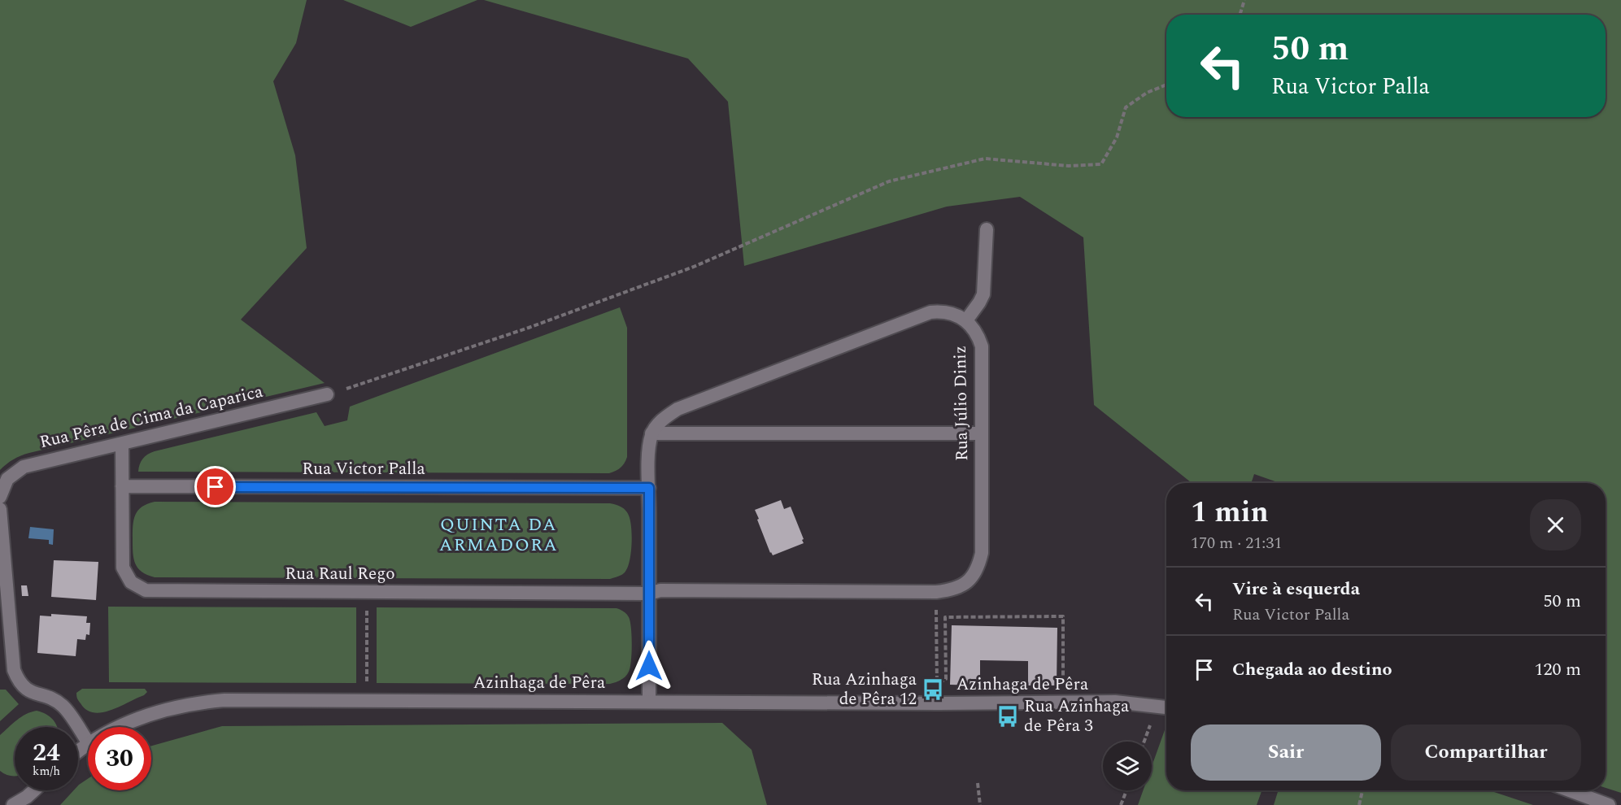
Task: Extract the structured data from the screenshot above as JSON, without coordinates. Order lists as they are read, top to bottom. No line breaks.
{"streets":{"street":["Rua Júlio Diniz","Rua Pêra de Cima da Caparica","Rua Victor Palla","Rua Raul Rego","Azinhaga de Pêra"]},"crossings":[["Rua Júlio Diniz","Rua Raul Rego"],["Rua Victor Palla","Rua Raul Rego"]],"districts":["QUINTA DA ARMADORA"],"places":{"bus stop":["Rua Azinhaga de Pêra 12","Rua Azinhaga de Pêra 3"]},"page":{"turn":["50 m","Rua Victor Palla"],"heading":["1 min","170 m · 21:31"],"list":[{"name":"Vire à esquerda","note":"Rua Victor Palla","value":"50 m"},{"name":"Chegada ao destino","value":"120 m"}],"buttons":["Sair","Compartilhar"],"speed":"24 km/h","limit":"30"}}
